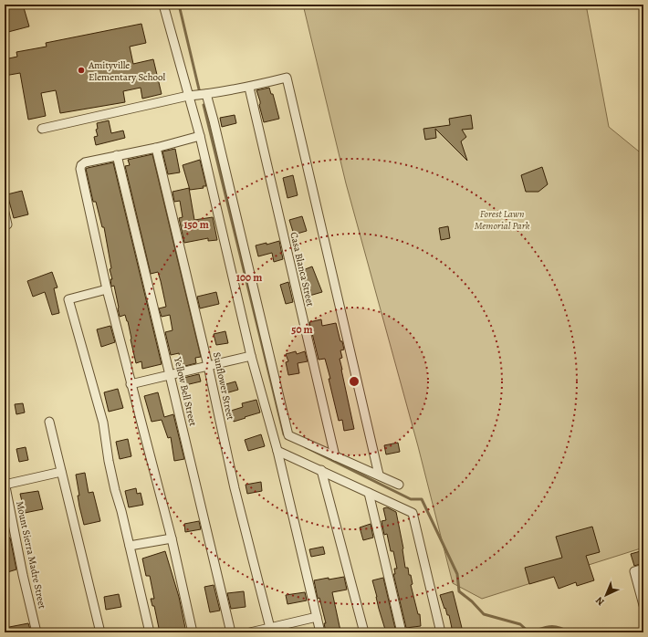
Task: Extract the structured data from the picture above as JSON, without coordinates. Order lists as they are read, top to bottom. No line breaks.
{"streets":{"street":["Casa Blanca Street","Sunflower Street","Yellow Bell Street","Mount Sierra Madre Street"]},"parks":["Forest Lawn Memorial Park"],"places":["Amityville Elementary School"],"north":"bottom left","rings":["150 m","100 m","50 m"]}
